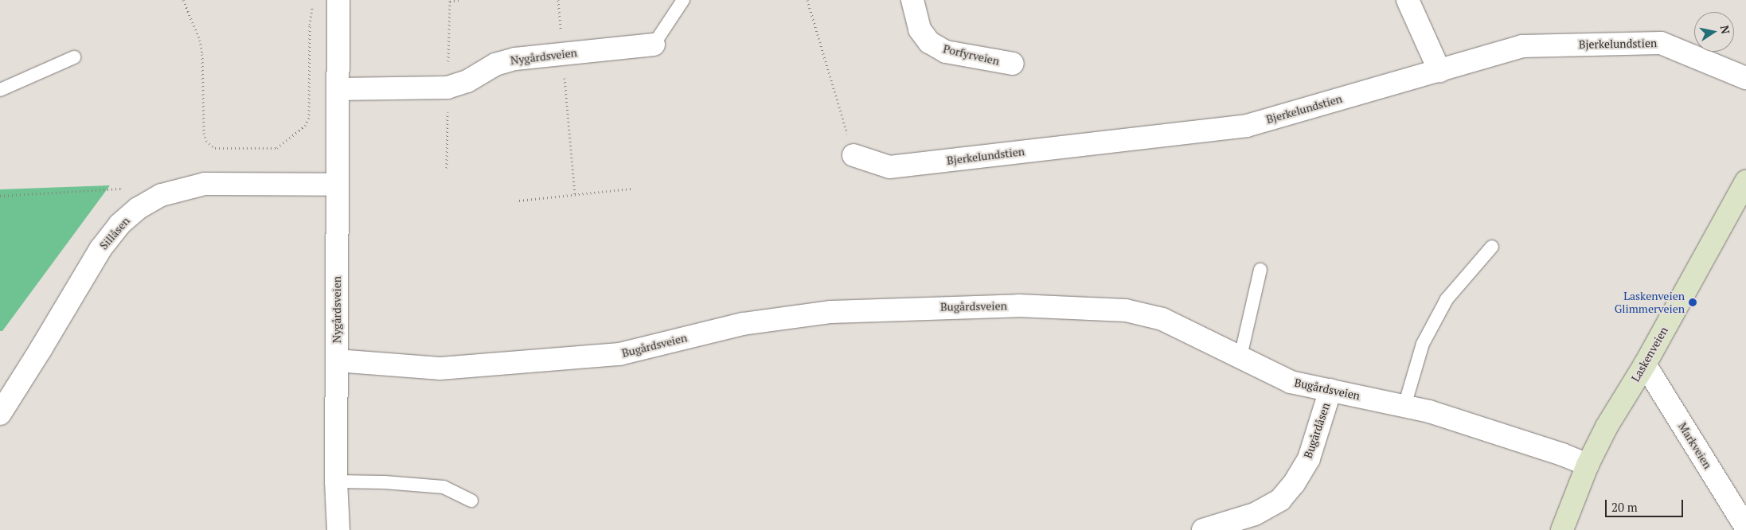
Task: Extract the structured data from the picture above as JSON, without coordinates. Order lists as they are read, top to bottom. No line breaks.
{"streets":{"street":["Bjerkelundstien","Porfyrveien","Nygårdsveien","Sillåsen","Bugårdsveien","Laskenveien","Bugårdåsen","Markveien"]},"crossings":[["Nygårdsveien","Sillåsen"],["Nygårdsveien","Bugårdsveien"],["Bugårdsveien","Laskenveien"],["Bugårdsveien","Bugårdåsen"],["Laskenveien","Markveien"]],"places":["Laskenveien Glimmerveien"],"scale_bar":"20 m","north":"right"}
